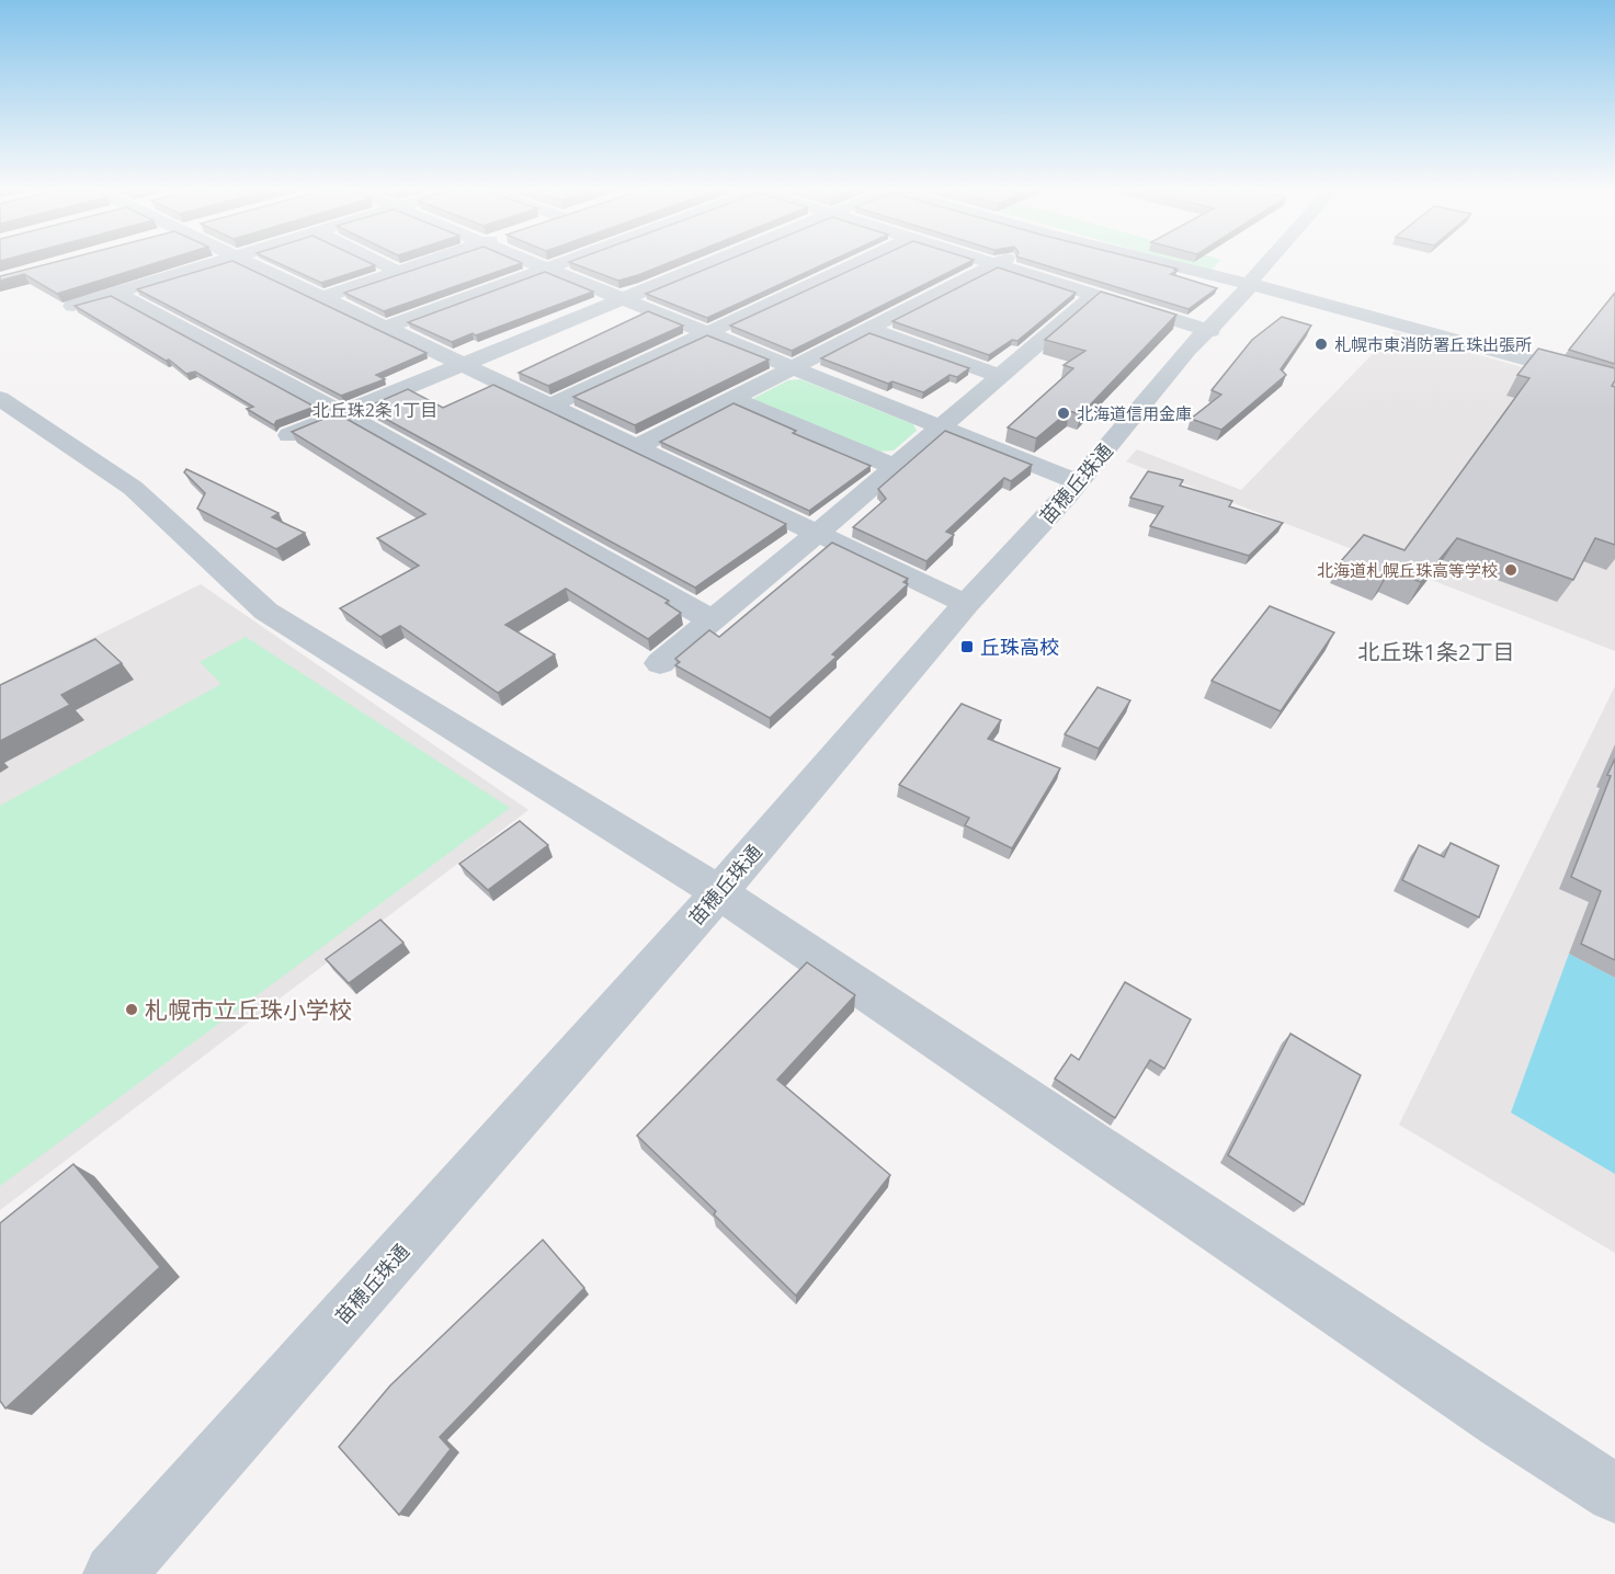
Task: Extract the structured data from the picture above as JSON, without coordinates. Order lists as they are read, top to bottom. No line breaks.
{"streets":{"street":["苗穂丘珠通"]},"districts":["北丘珠2条1丁目","北丘珠1条2丁目"],"places":{"other":["札幌市東消防署丘珠出張所","北海道信用金庫","北海道札幌丘珠高等学校","札幌市立丘珠小学校"],"transit":["丘珠高校"]}}
